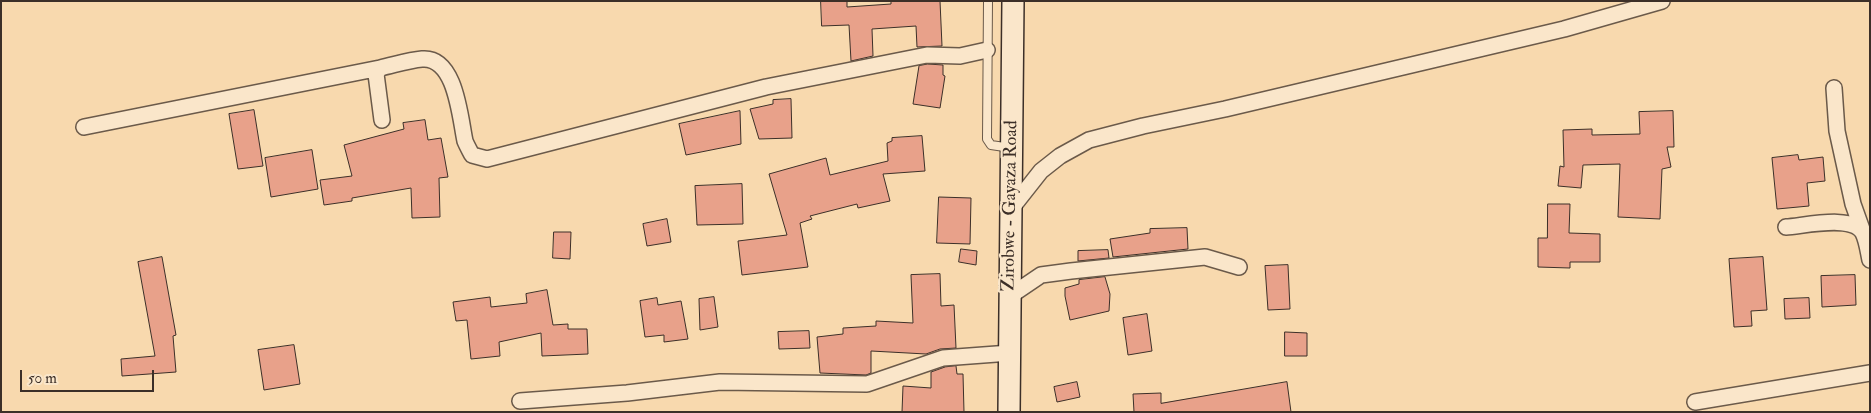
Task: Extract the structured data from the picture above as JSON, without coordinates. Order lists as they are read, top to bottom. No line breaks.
{"streets":{"street":["Zirobwe - Gayaza Road"]},"scale_bar":"50 m"}
